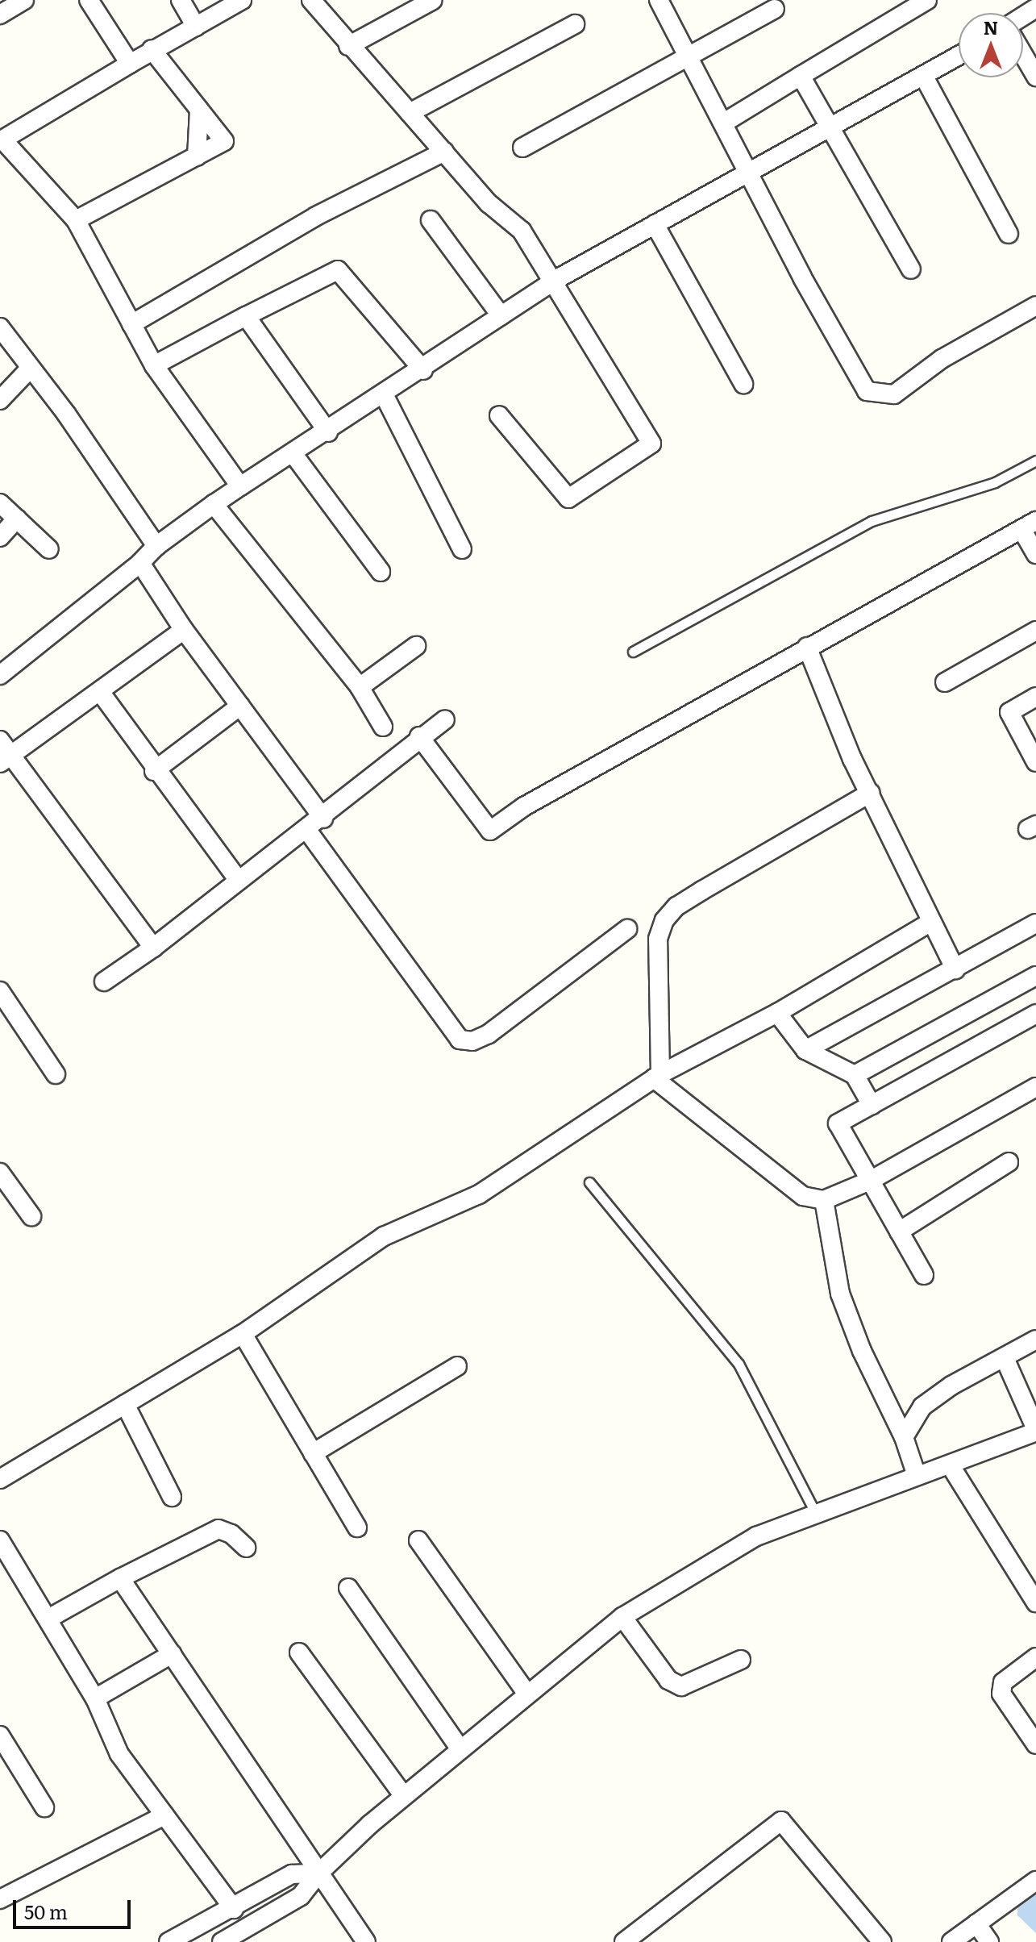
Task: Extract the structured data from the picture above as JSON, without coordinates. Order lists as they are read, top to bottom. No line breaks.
{"scale_bar":"50 m","north":"top"}
